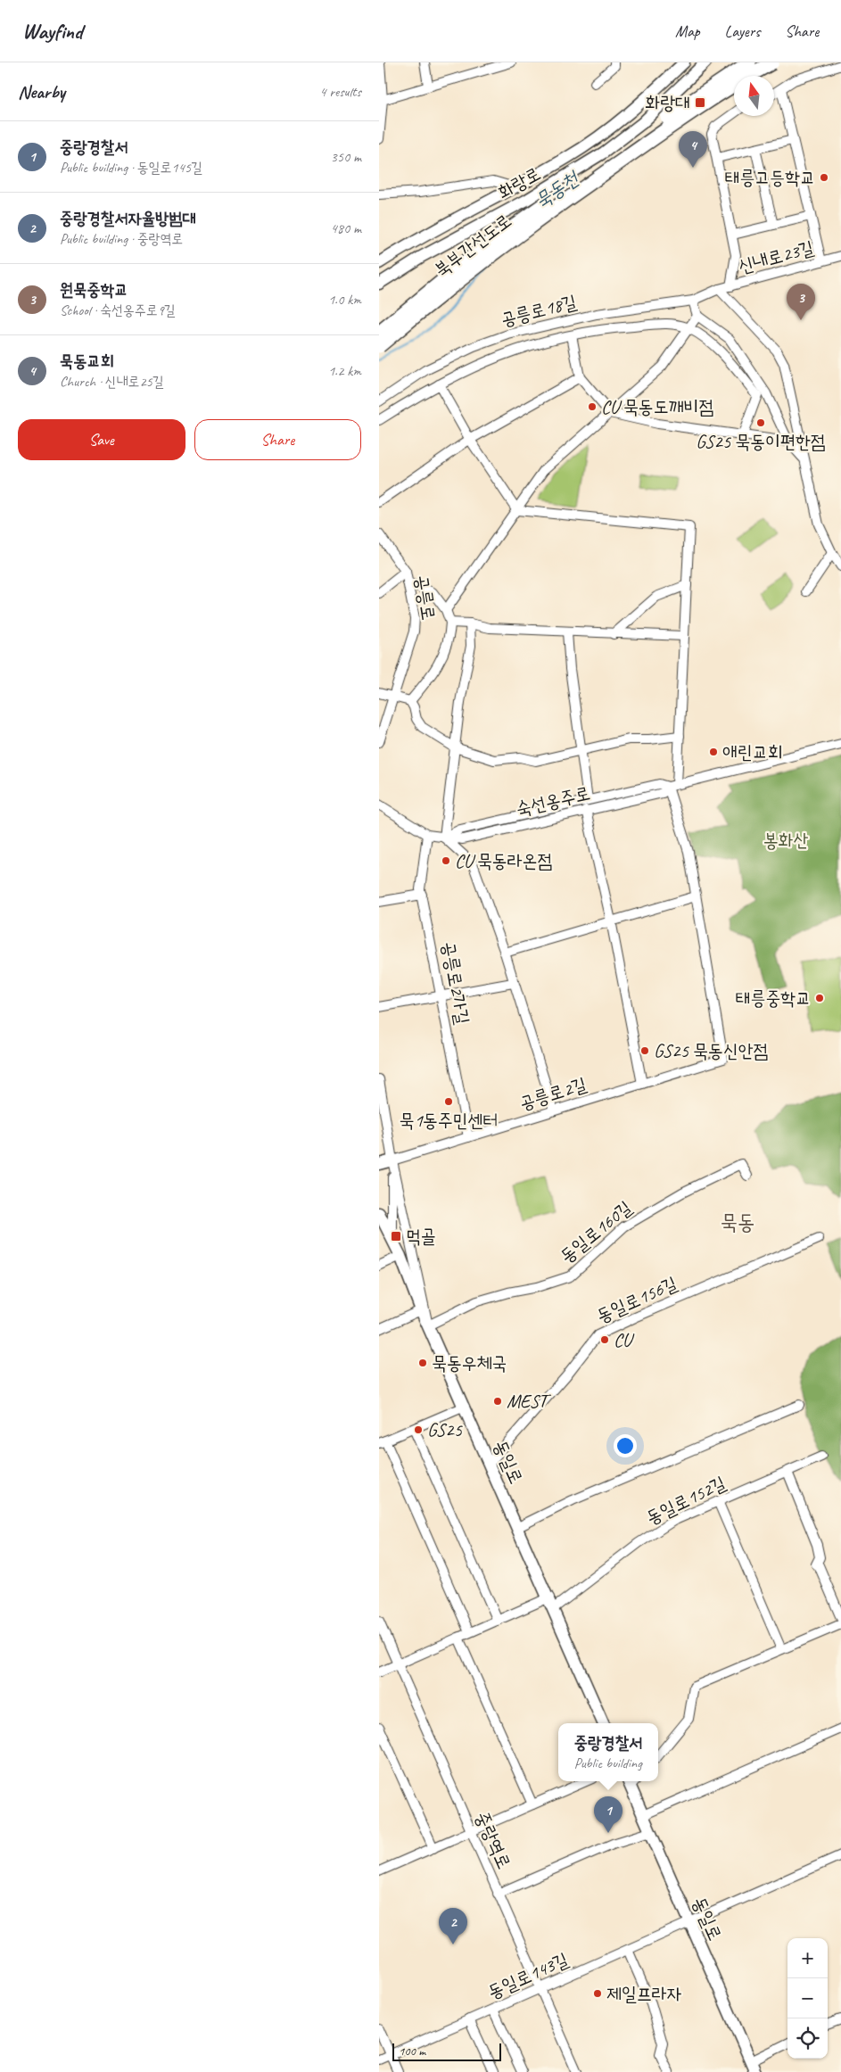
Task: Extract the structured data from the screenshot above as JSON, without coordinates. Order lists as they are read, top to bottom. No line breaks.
{"streets":{"highway":["북부간선도로"],"main road":["화랑로","동일로"],"street":["신내로23길","공릉로18길","공릉로","숙선옹주로","공릉로2가길","공릉로2길","동일로160길","동일로156길","동일로152길","중랑역로","동일로143길"]},"crossings":[["신내로23길","공릉로18길"],["숙선옹주로","공릉로2가길"],["공릉로2가길","공릉로2길"],["동일로160길","동일로"],["동일로156길","동일로"],["동일로","동일로152길"],["동일로","동일로143길"],["중랑역로","동일로143길"]],"districts":["묵동"],"water":["묵동천"],"parks":["봉화산"],"places":{"transit":["화랑대","먹골"],"other":["태릉고등학교","CU 묵동도깨비점","GS25 묵동이편한점","애린교회","CU 묵동라온점","태릉중학교","GS25 묵동신안점","묵1동주민센터","CU","묵동우체국","MEST","GS25","제일프라자"]},"scale_bar":"100 m","north":"top","page":{"header":"Wayfind","nav":["Map","Layers","Share"],"heading":["Nearby","4 results"],"list":[{"mark":"1","name":"중랑경찰서","note":"Public building · 동일로145길","value":"350 m"},{"mark":"2","name":"중랑경찰서자율방범대","note":"Public building · 중랑역로","value":"480 m"},{"mark":"3","name":"원묵중학교","note":"School · 숙선옹주로9길","value":"1.0 km"},{"mark":"4","name":"묵동교회","note":"Church · 신내로25길","value":"1.2 km"}],"pins":["4","3","1","2"],"buttons":["Save","Share"],"popup":["중랑경찰서","Public building"],"map_buttons":["+","−"],"scale":"100 m"}}
